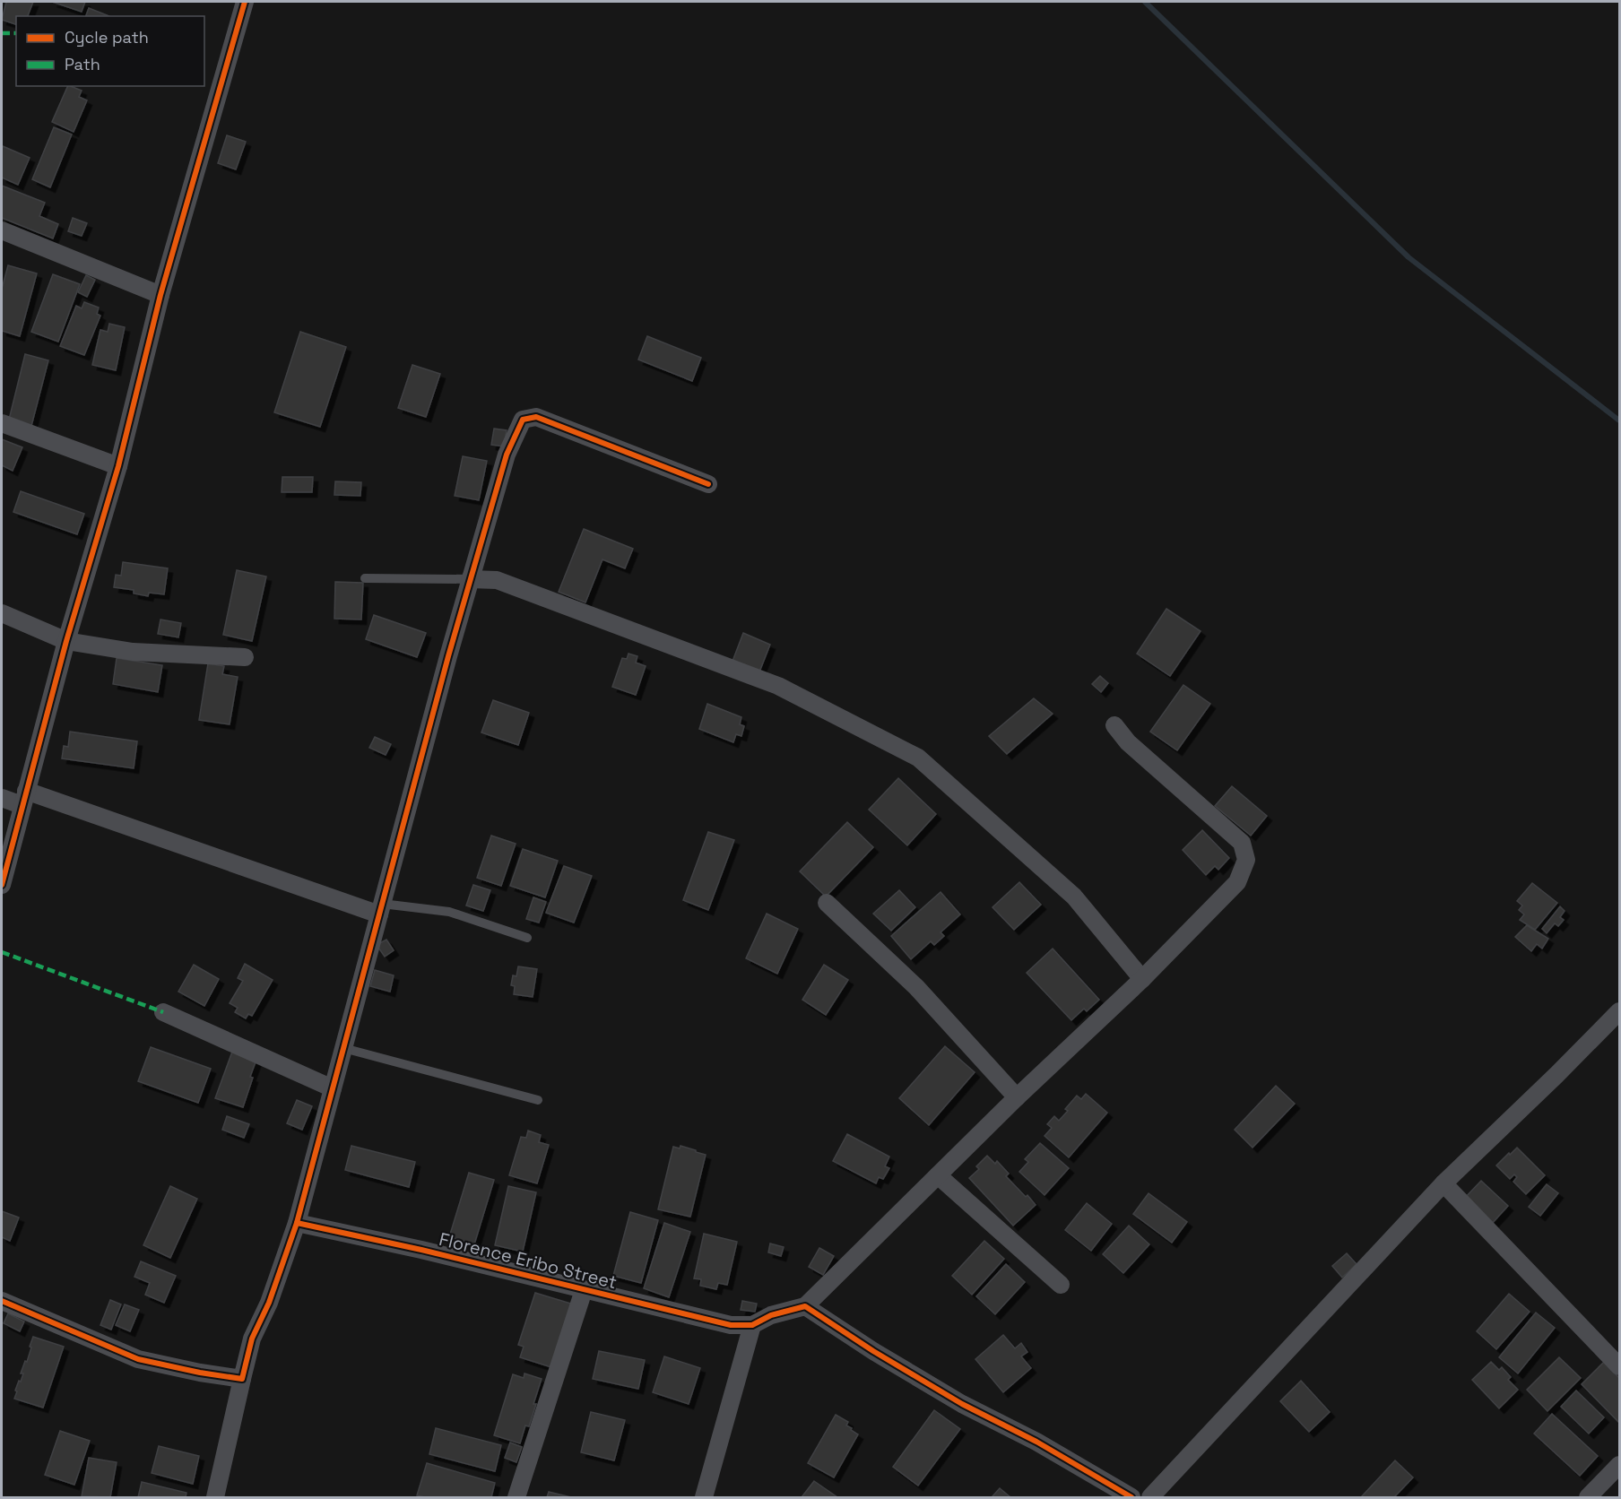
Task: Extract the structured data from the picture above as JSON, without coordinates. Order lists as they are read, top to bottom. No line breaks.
{"streets":{"street":["Florence Eribo Street"]},"legend":["Cycle path","Path"]}
